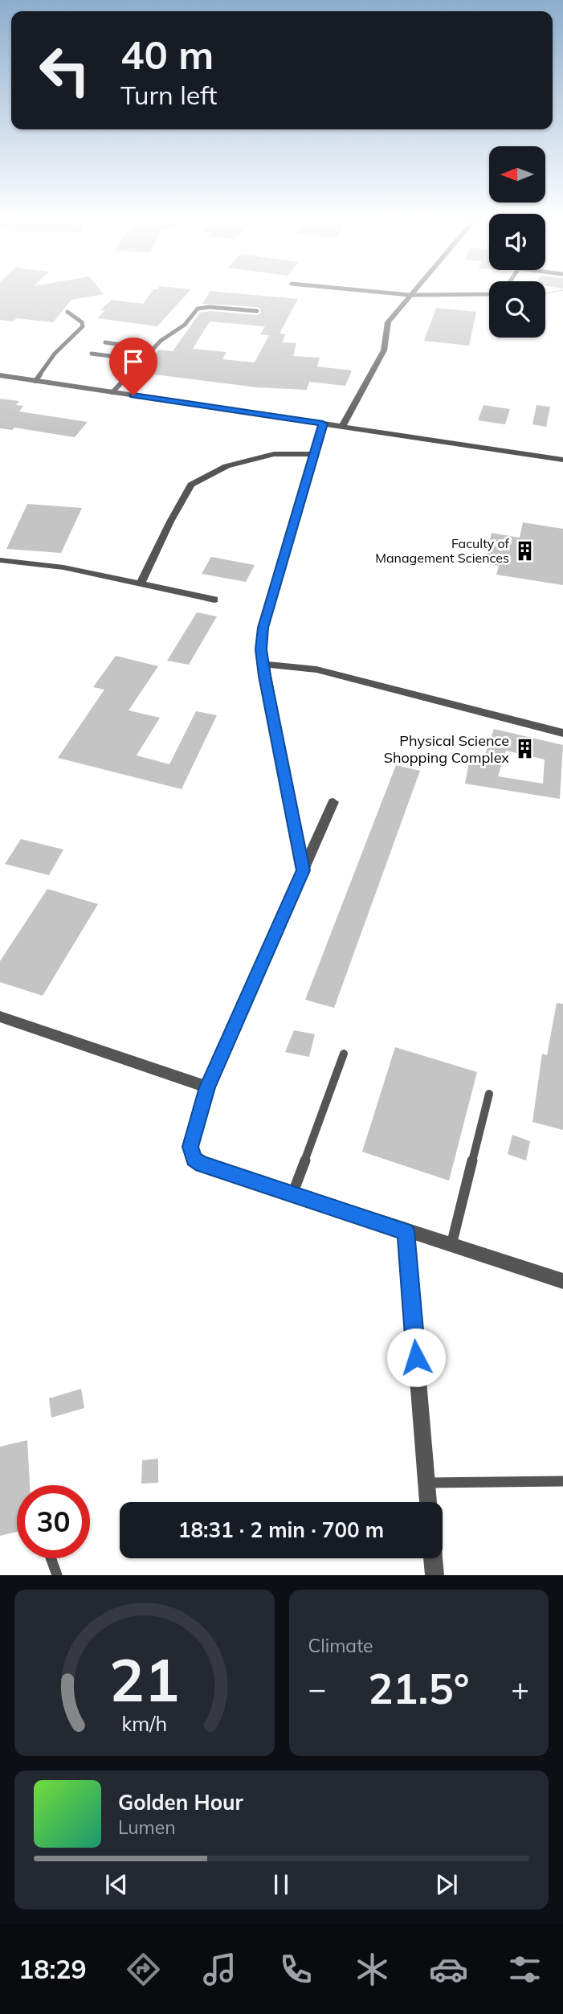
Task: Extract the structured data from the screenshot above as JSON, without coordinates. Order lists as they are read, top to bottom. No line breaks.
{"places":{"building":["Faculty of Management Sciences","Physical Science Shopping Complex"]},"north":"left","page":{"turn":["40 m","Turn left"],"limit":"30","trip":"18:31 · 2 min · 700 m","tile":"Climate","heat":["−","21.5°","+"],"song":["Golden Hour","Lumen"],"tabs":"18:29","gauge":["21","km/h"]}}
